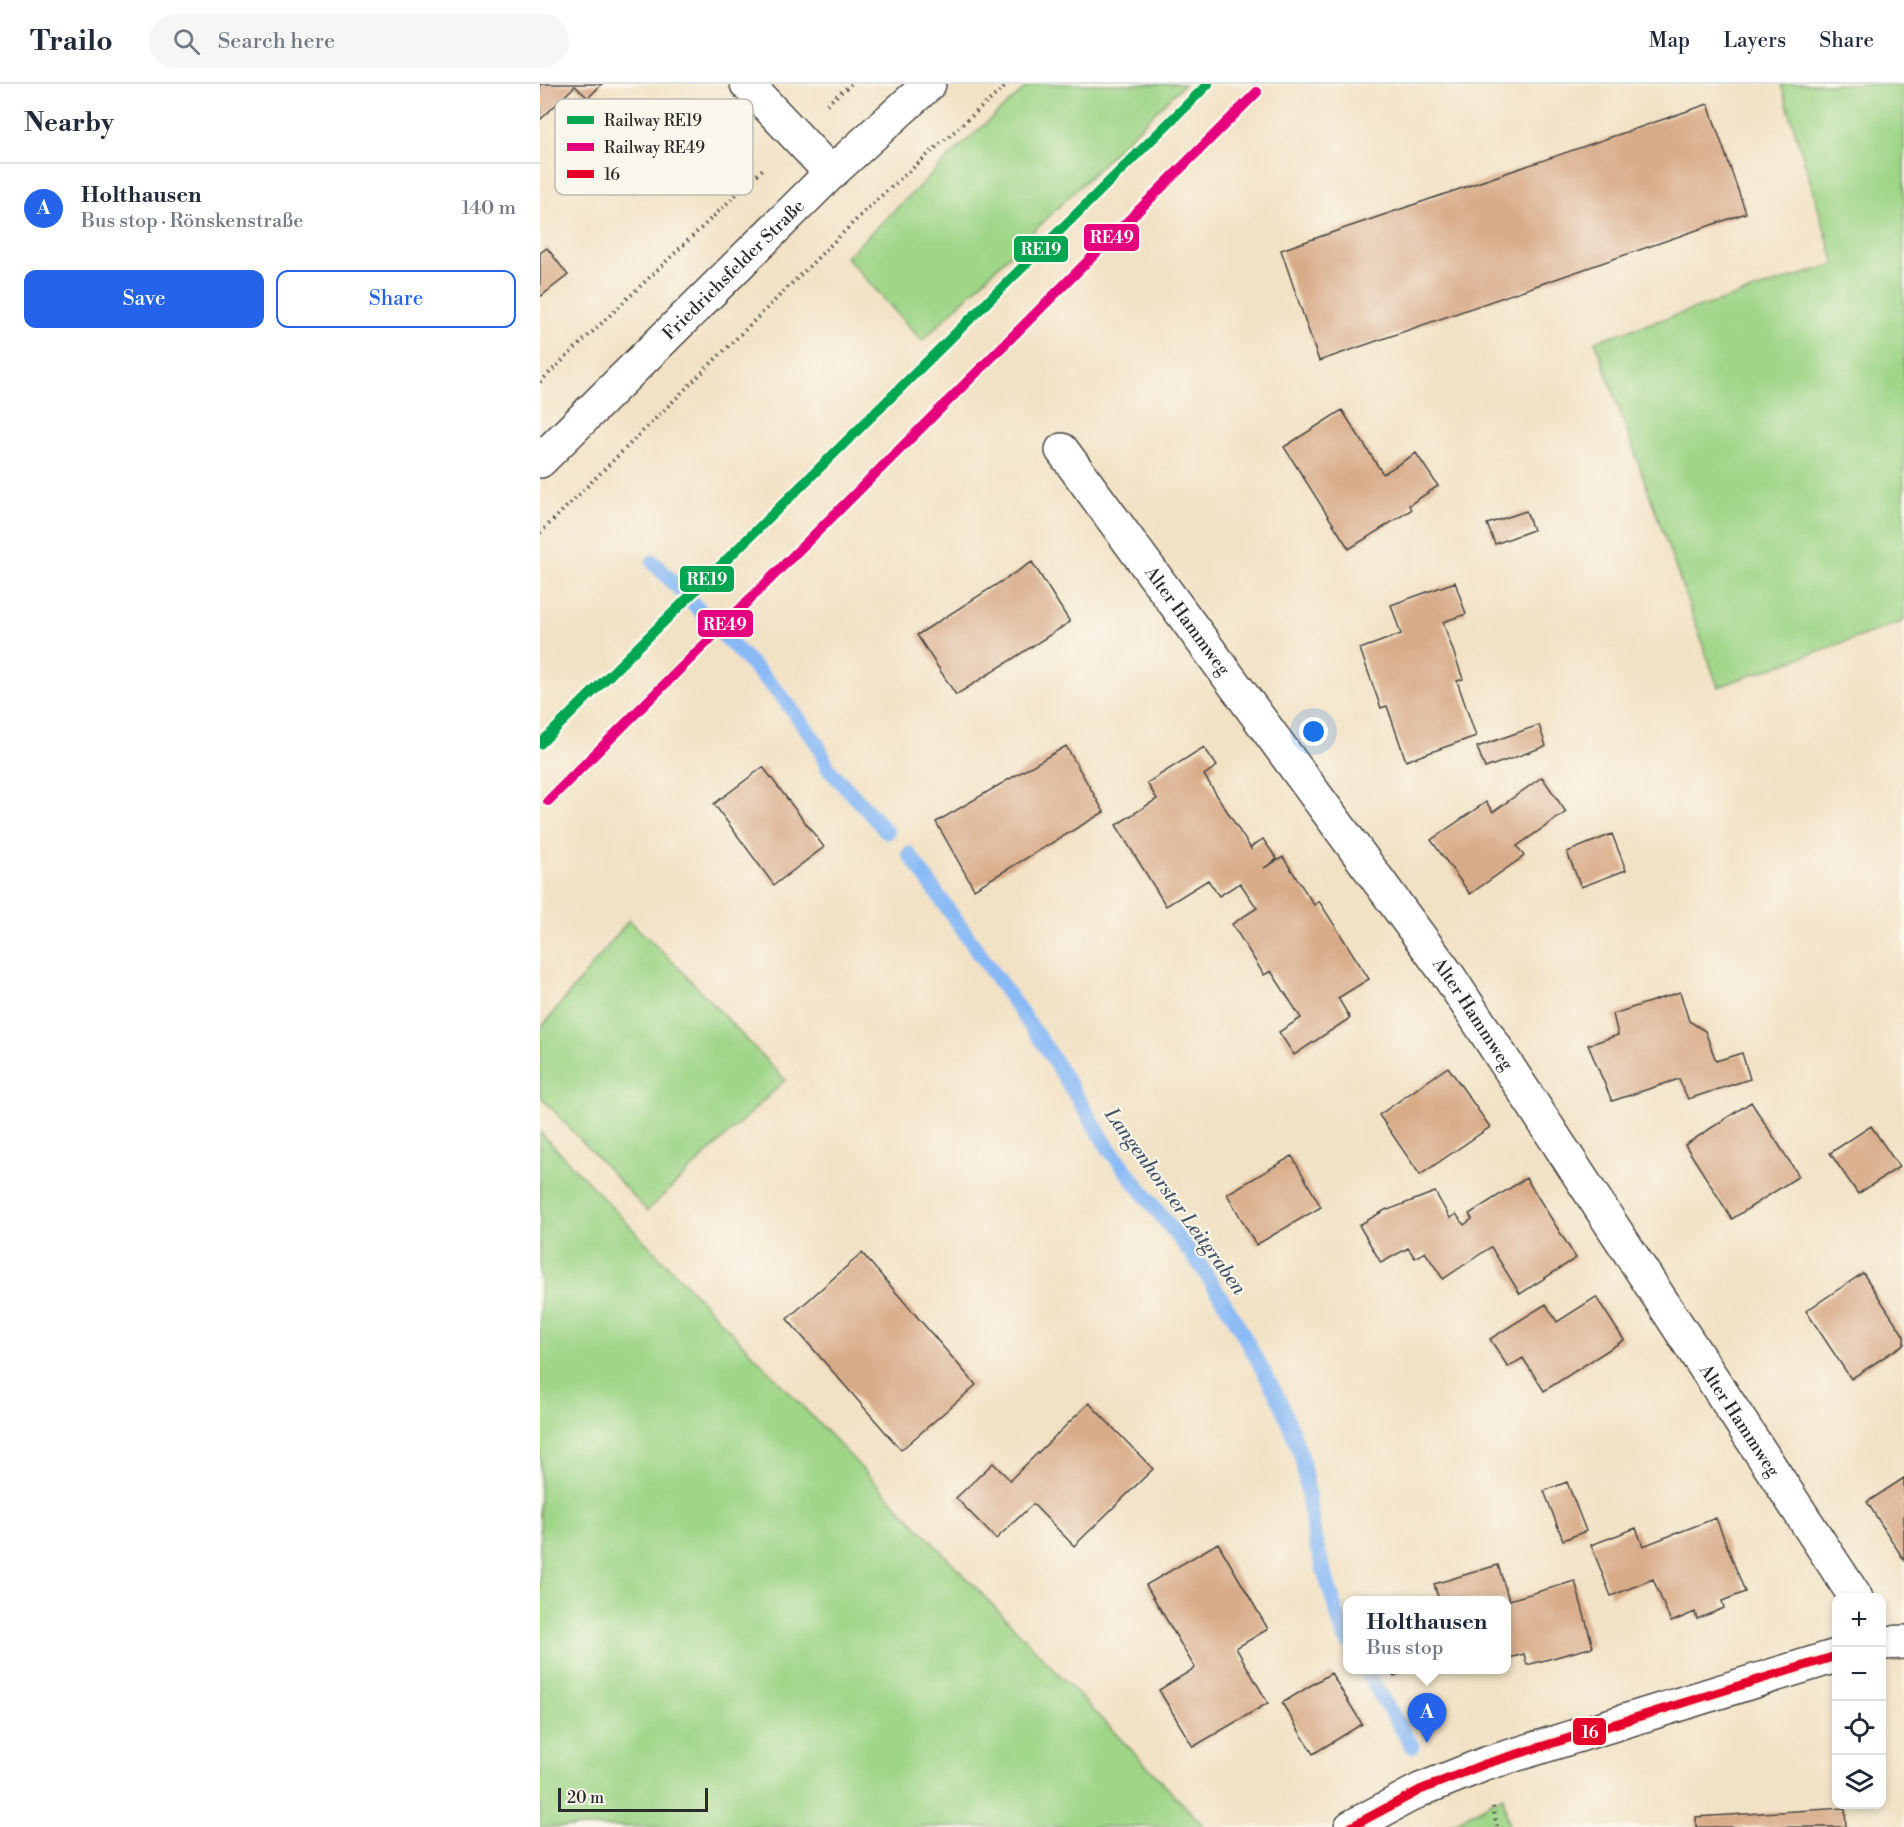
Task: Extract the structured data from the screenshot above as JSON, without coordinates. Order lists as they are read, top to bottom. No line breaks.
{"streets":{"street":["Friedrichsfelder Straße","Alter Hammweg"]},"water":["Langenhorster Leitgraben"],"lines":["rail line RE19","rail line RE49","transit line 16"],"legend":["Railway RE19","Railway RE49","16"],"scale_bar":"20 m","page":{"header":"Trailo","search":"Search here","nav":["Map","Layers","Share"],"heading":"Nearby","list":[{"mark":"A","name":"Holthausen","note":"Bus stop · Rönskenstraße","value":"140 m"}],"buttons":["Save","Share"],"map_buttons":["+","−"],"popup":["Holthausen","Bus stop"],"pins":"A","scale":"20 m"}}
